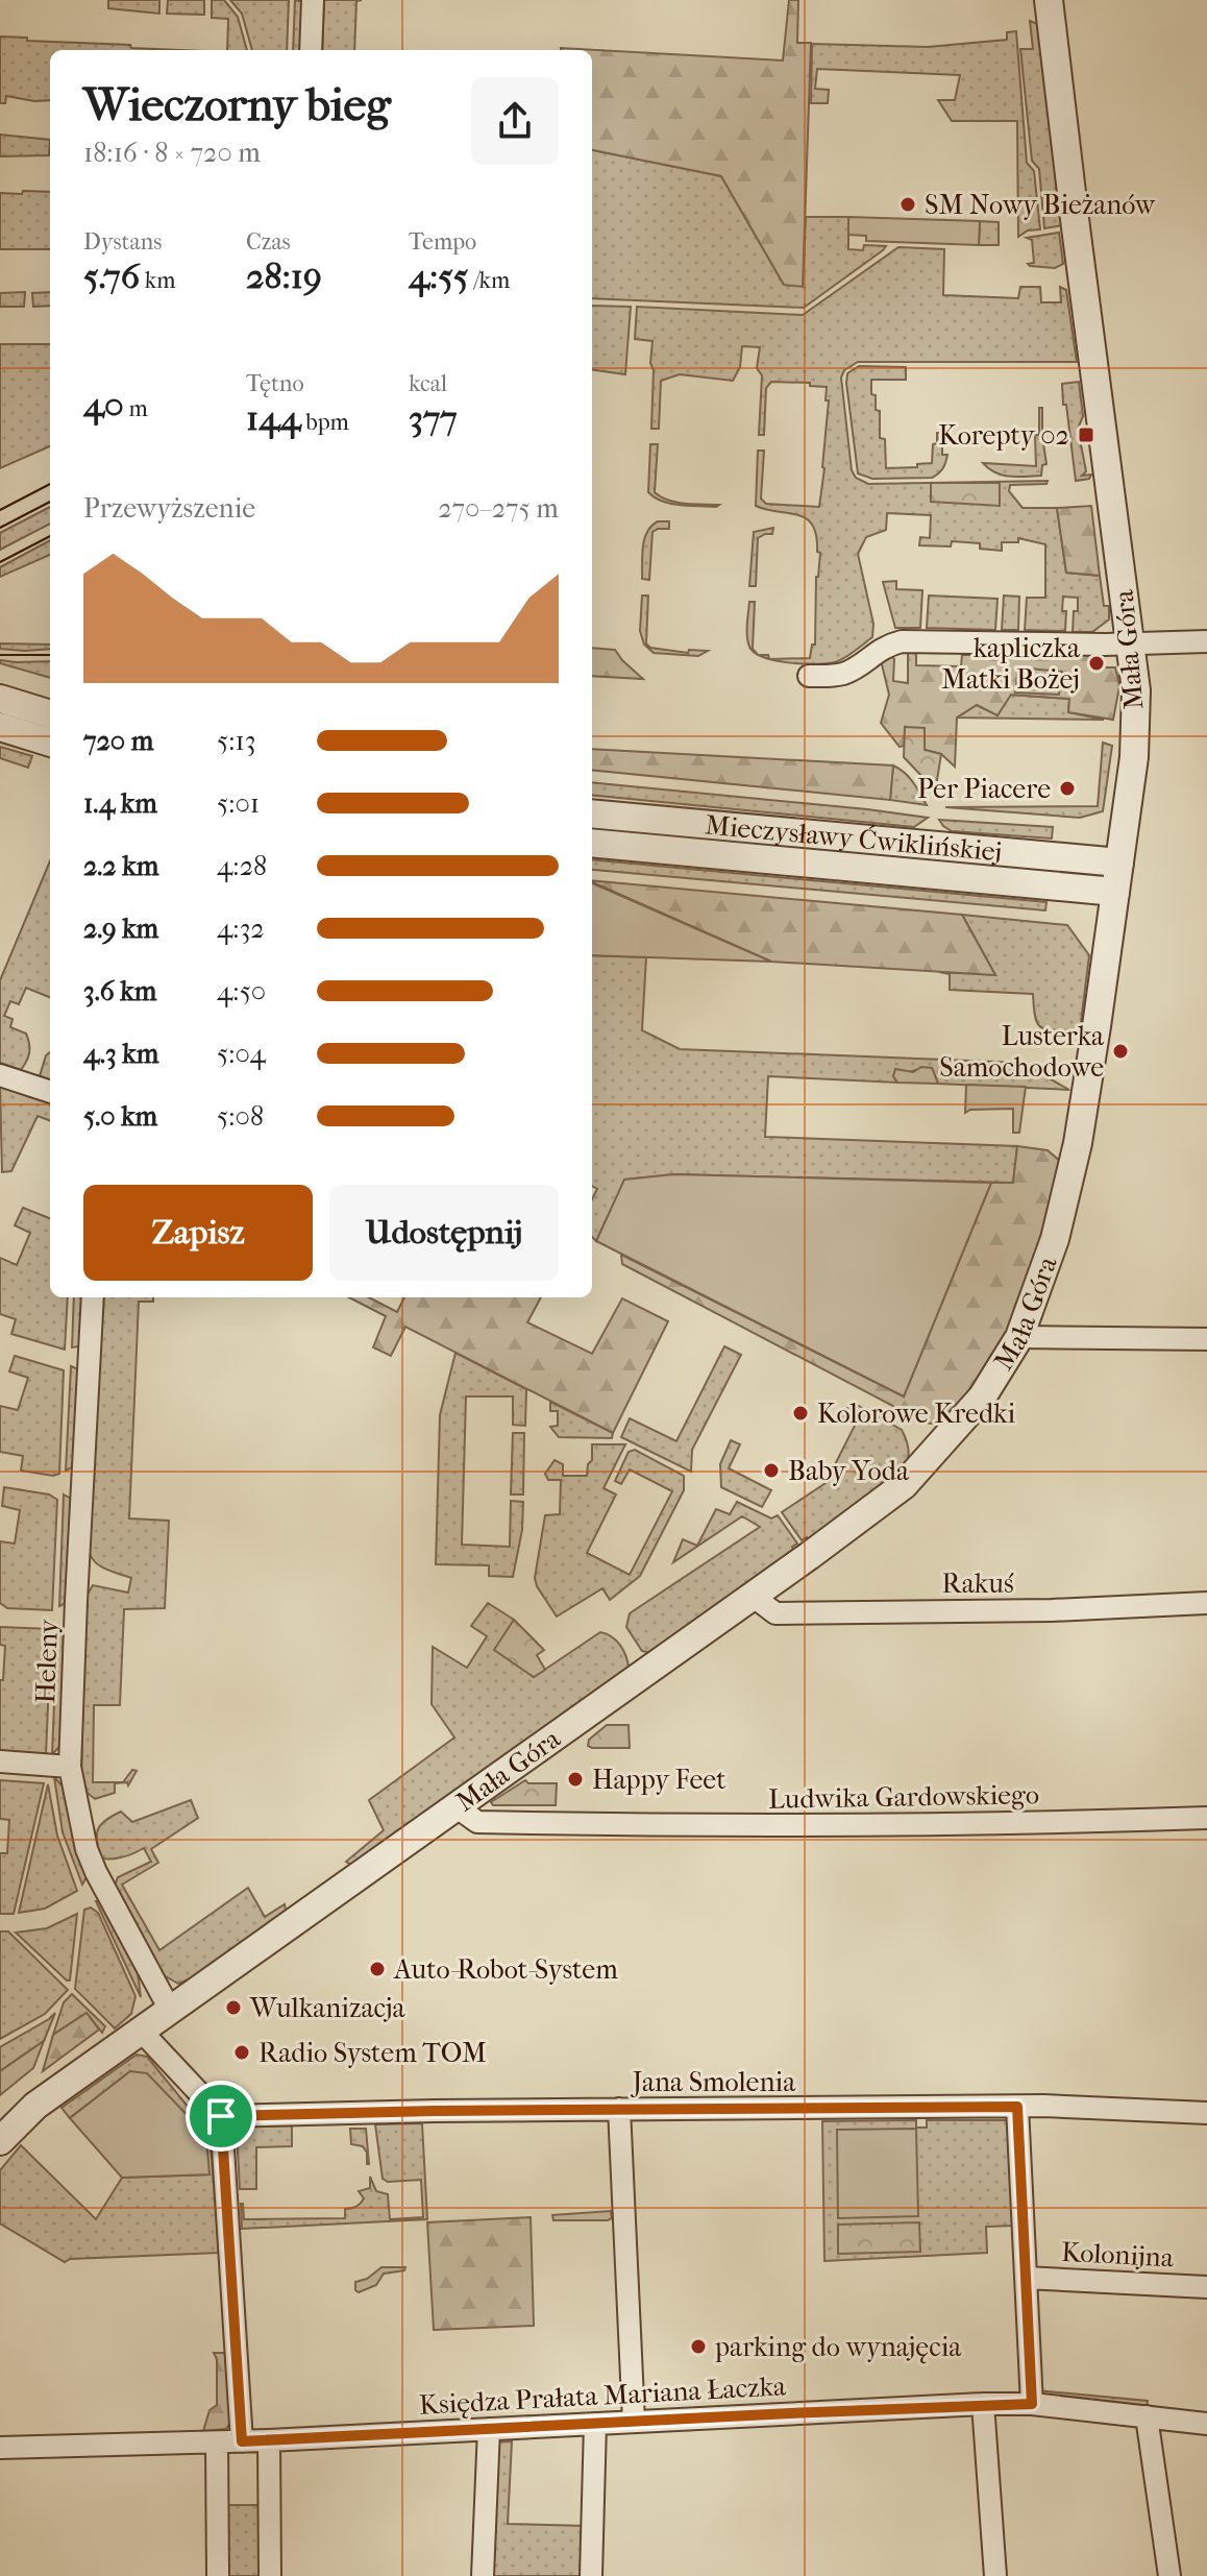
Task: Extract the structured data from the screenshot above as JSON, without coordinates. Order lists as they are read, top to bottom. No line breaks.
{"streets":{"street":["Mała Góra","Mieczysławy Ćwiklińskiej","Rakuś","Heleny","Ludwika Gardowskiego","Jana Smolenia","Kolonijna","Księdza Prałata Mariana Łaczka"]},"crossings":[["Mała Góra","Mieczysławy Ćwiklińskiej"],["Mała Góra","Rakuś"],["Mała Góra","Heleny"],["Mała Góra","Ludwika Gardowskiego"]],"places":{"other":["SM Nowy Bieżanów","kapliczka Matki Bożej","Per Piacere","Lusterka Samochodowe","Kolorowe Kredki","Baby Yoda","Happy Feet","Auto-Robot-System","Wulkanizacja","Radio System TOM","parking do wynajęcia"],"transit":["Korepty 02"]},"page":{"heading":["Wieczorny bieg","18:16 · 8 × 720 m"],"stats":[["Dystans","5.76 km"],["Czas","28:19"],["Tempo","4:55 /km"],["40 m"],["Tętno","144 bpm"],["kcal","377"]],"chart":["Przewyższenie","270–275 m"],"list":[{"name":"720 m","note":"5:13"},{"name":"1.4 km","note":"5:01"},{"name":"2.2 km","note":"4:28"},{"name":"2.9 km","note":"4:32"},{"name":"3.6 km","note":"4:50"},{"name":"4.3 km","note":"5:04"},{"name":"5.0 km","note":"5:08"}],"buttons":["Zapisz","Udostępnij"]}}
